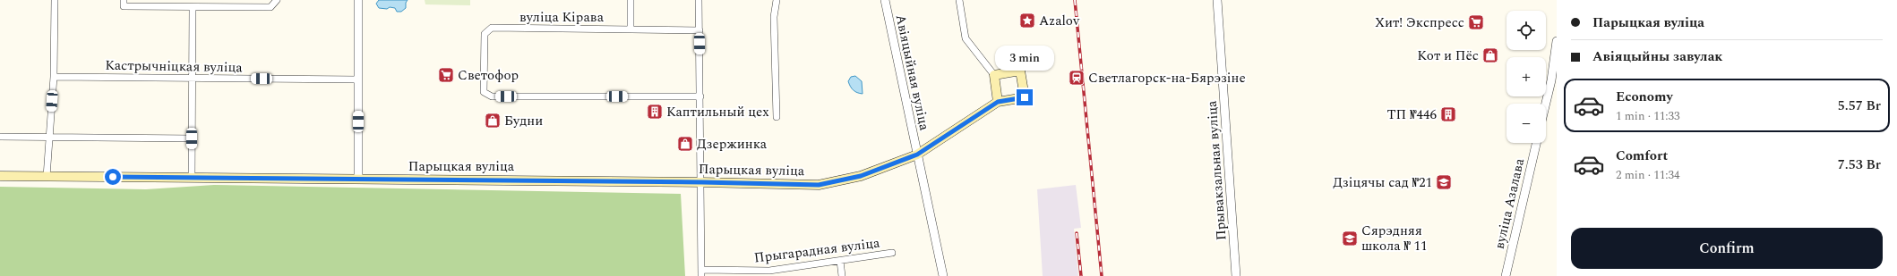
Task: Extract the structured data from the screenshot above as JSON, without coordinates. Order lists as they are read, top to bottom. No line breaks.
{"streets":{"main road":["Парыцкая вуліца"],"street":["вуліца Кірава","Кастрычніцкая вуліца","Авіяцыйная вуліца","Прывакзальная вуліца","вуліца Азалава","Прыгарадная вуліца"]},"crossings":[["Авіяцыйная вуліца","Парыцкая вуліца"]],"places":{"place":["Azalov"],"supermarket":["Хит! Экспресс","Светофор"],"shop":["Кот и Пёс","Будни","Дзержинка"],"station":["Светлагорск-на-Бярэзіне"],"building":["Каптильный цех","ТП №446"],"school or university":["Дзіцячы сад №21","Сярэдняя школа № 11"]},"page":{"banner":["Парыцкая вуліца","Авіяцыйны завулак"],"map_buttons":["+","−"],"bubble":"3 min","list":[{"name":"Economy","note":"1 min · 11:33","value":"5.57 Br"},{"name":"Comfort","note":"2 min · 11:34","value":"7.53 Br"}],"buttons":"Confirm"}}
